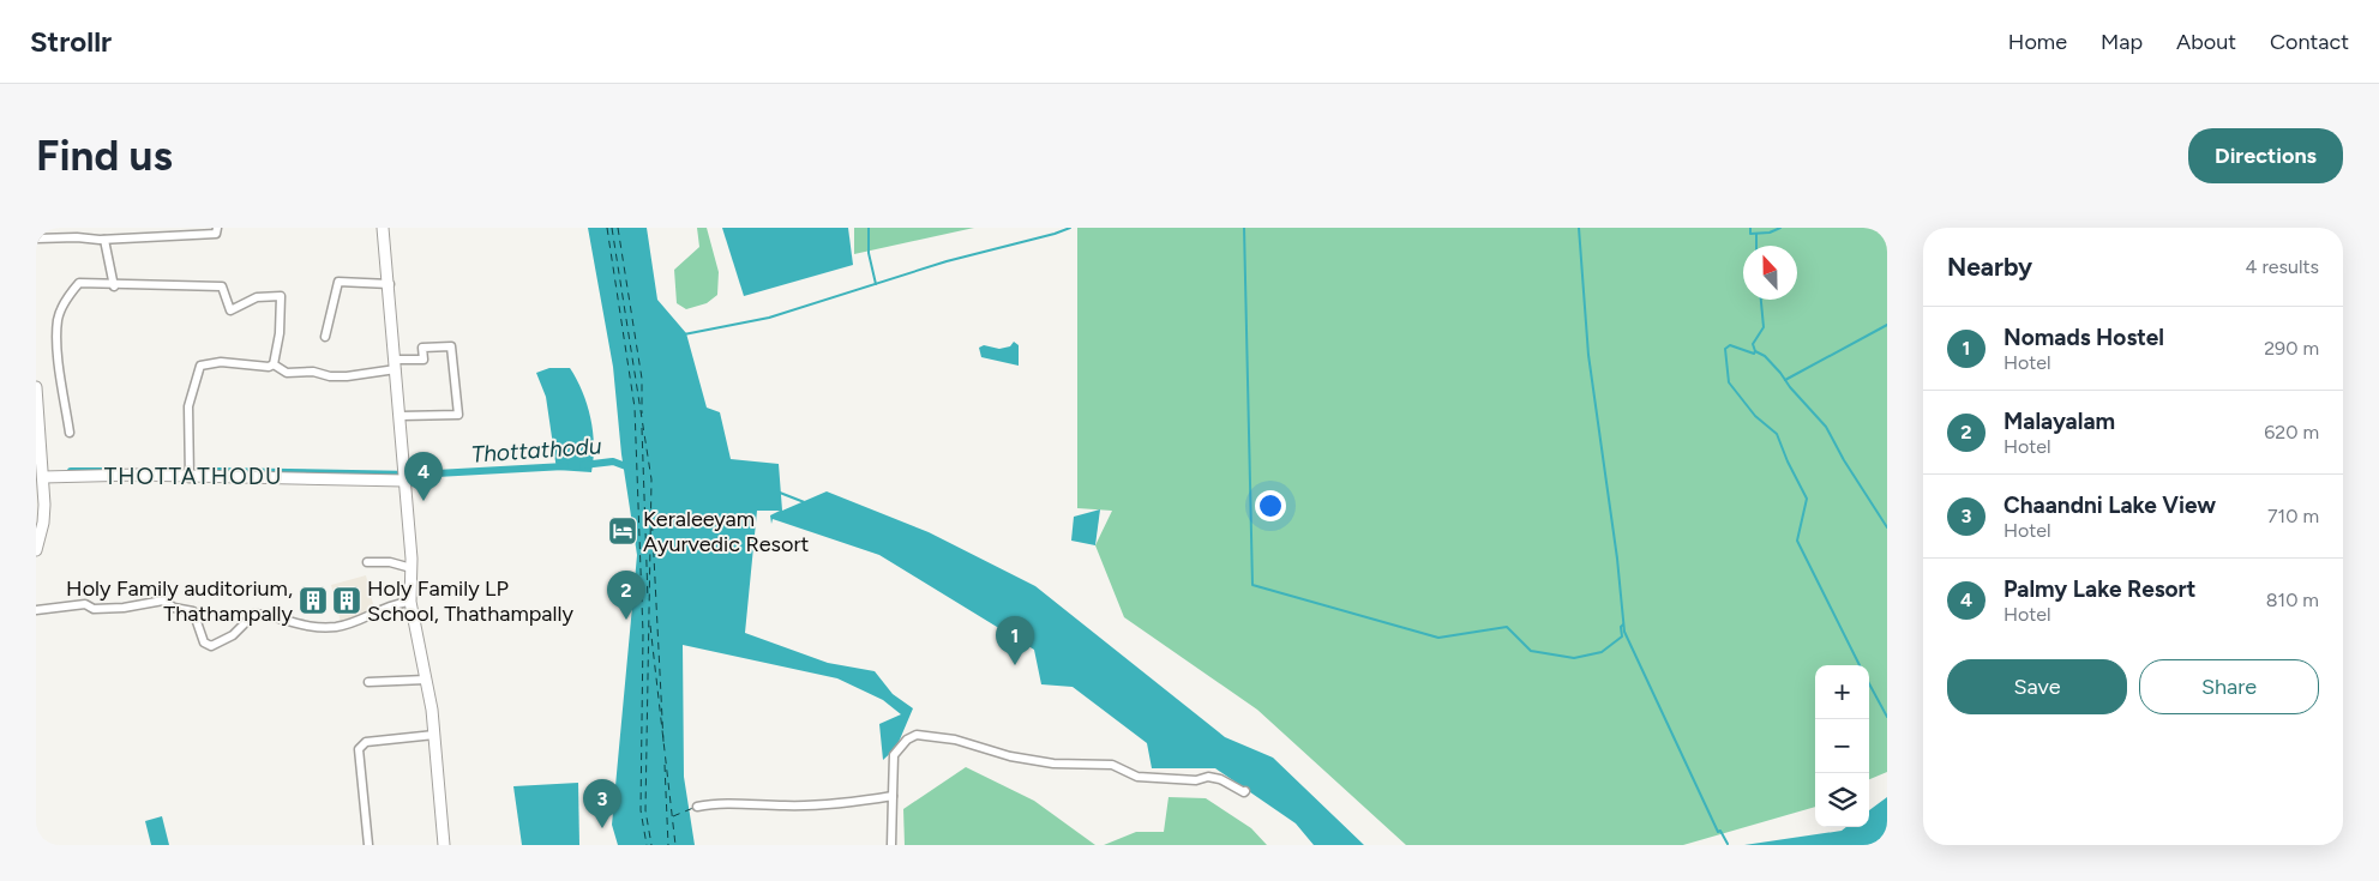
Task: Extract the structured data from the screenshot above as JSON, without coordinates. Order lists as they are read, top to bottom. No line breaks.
{"districts":["THOTTATHODU"],"water":["Thottathodu"],"places":{"hotel":["Keraleeyam Ayurvedic Resort"],"building":["Holy Family auditorium, Thathampally","Holy Family LP School, Thathampally"]},"north":"top","page":{"header":"Strollr","nav":["Home","Map","About","Contact"],"buttons":["Directions",["Save","Share"]],"title":"Find us","heading":["Nearby","4 results"],"list":[{"mark":"1","name":"Nomads Hostel","note":"Hotel","value":"290 m"},{"mark":"2","name":"Malayalam","note":"Hotel","value":"620 m"},{"mark":"3","name":"Chaandni Lake View","note":"Hotel","value":"710 m"},{"mark":"4","name":"Palmy Lake Resort","note":"Hotel","value":"810 m"}],"pins":["4","2","1","3"],"map_buttons":["+","−"]}}
